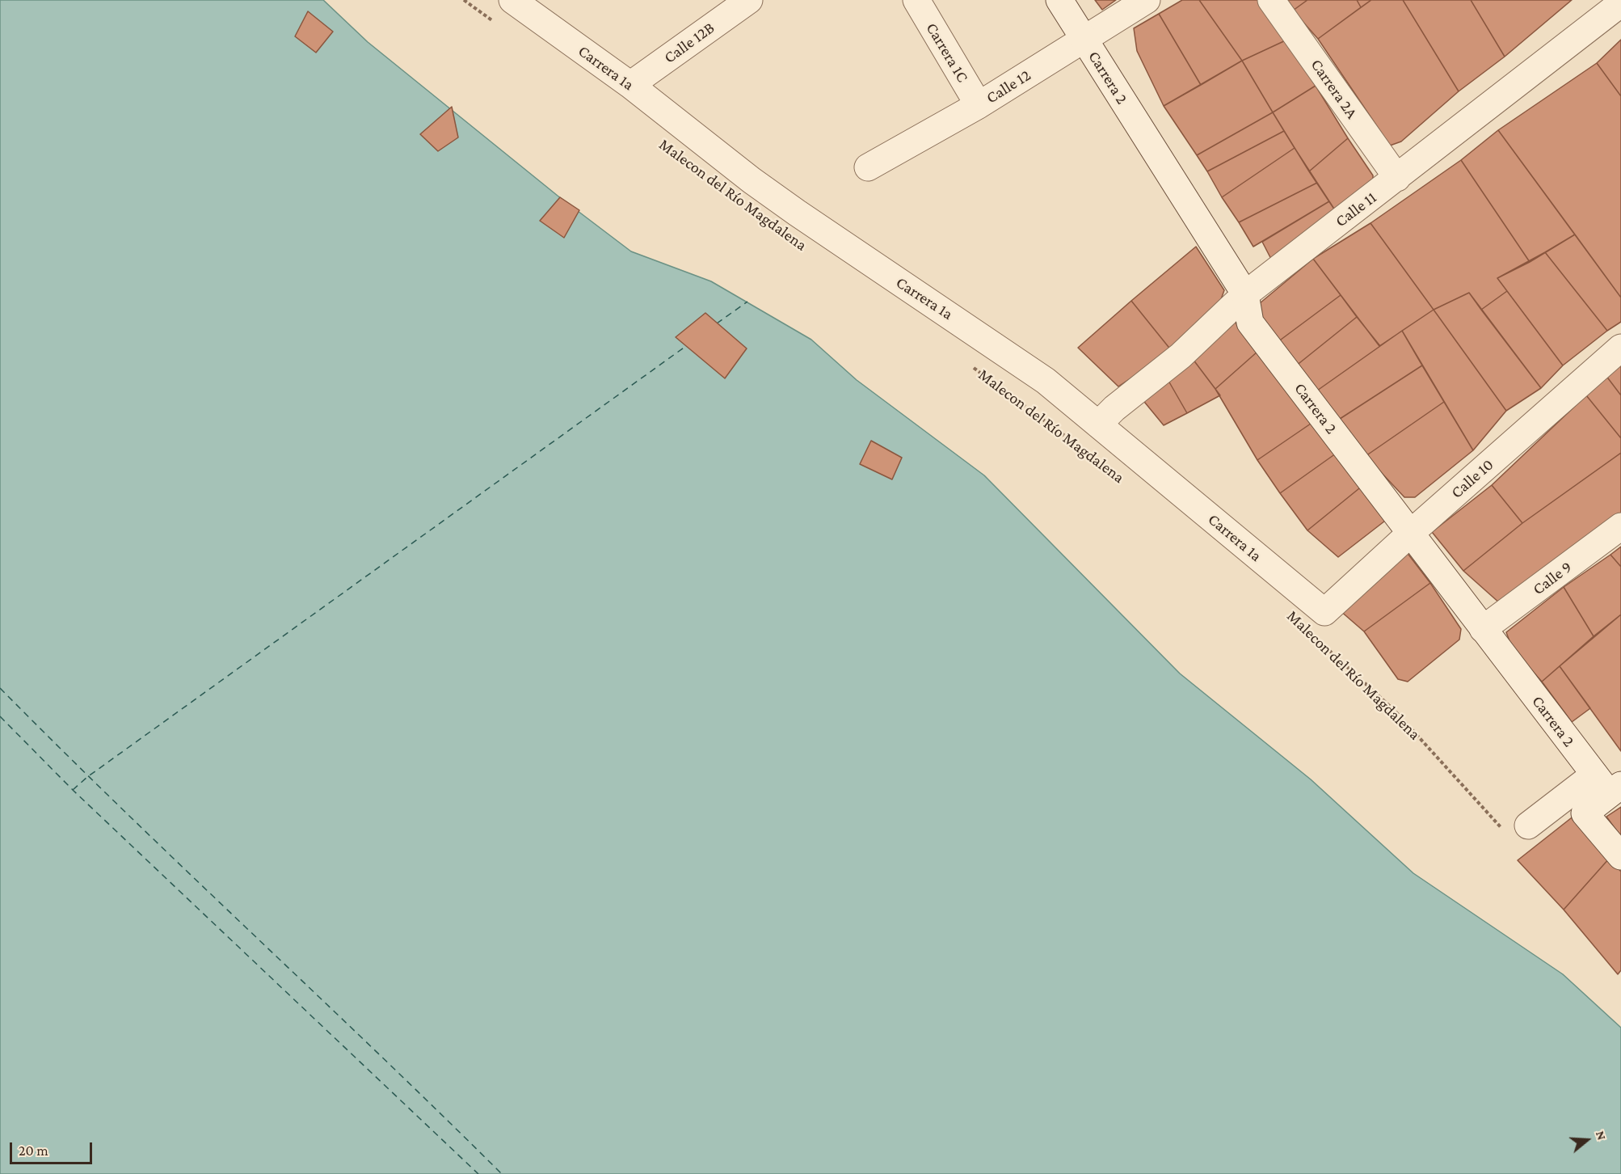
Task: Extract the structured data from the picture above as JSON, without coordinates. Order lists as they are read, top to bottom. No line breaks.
{"streets":{"street":["Calle 12B","Carrera 1C","Carrera 1a","Carrera 2","Calle 12","Carrera 2A","Calle 11","Calle 10","Calle 9"],"path":["Malecon del Río Magdalena"]},"crossings":[["Calle 12B","Carrera 1a"],["Carrera 1C","Calle 12"],["Carrera 1a","Malecon del Río Magdalena"],["Carrera 1a","Calle 11"],["Carrera 1a","Calle 10"],["Carrera 2","Calle 12"],["Carrera 2","Calle 11"],["Carrera 2","Calle 10"],["Carrera 2","Calle 9"],["Carrera 2A","Calle 11"],["Malecon del Río Magdalena","Calle 10"]],"scale_bar":"20 m","north":"right"}
